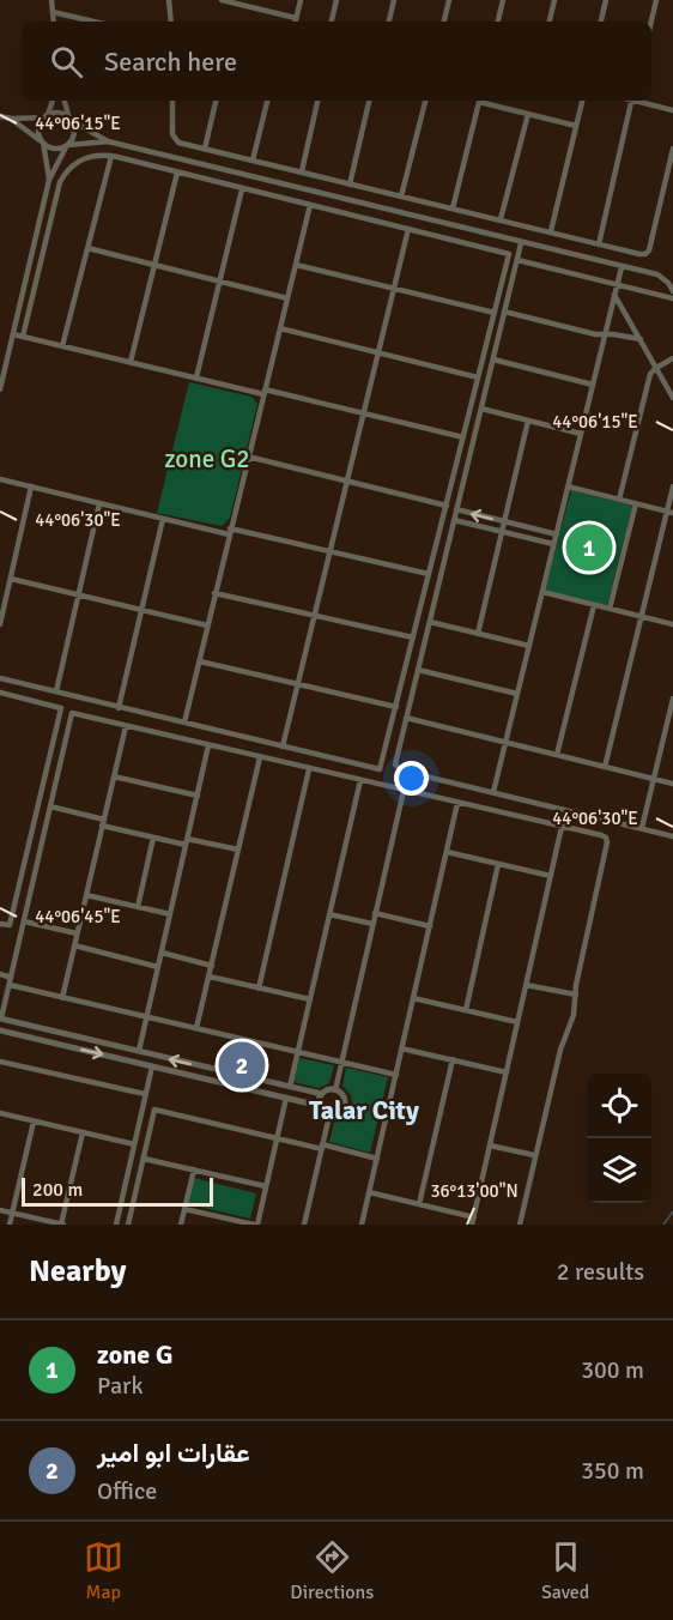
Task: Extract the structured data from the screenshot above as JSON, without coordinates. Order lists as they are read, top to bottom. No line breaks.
{"districts":["Talar City"],"parks":["zone G2"],"scale_bar":"200 m","page":{"search":"Search here","pins":["1","2"],"scale":"200 m","heading":["Nearby","2 results"],"list":[{"mark":"1","name":"zone G","note":"Park","value":"300 m"},{"mark":"2","name":"عقارات ابو امير","note":"Office","value":"350 m"}],"nav":["Map","Directions","Saved"]},"coordinates":["44°06'15\"E","44°06'30\"E","44°06'45\"E","36°13'00\"N"]}
